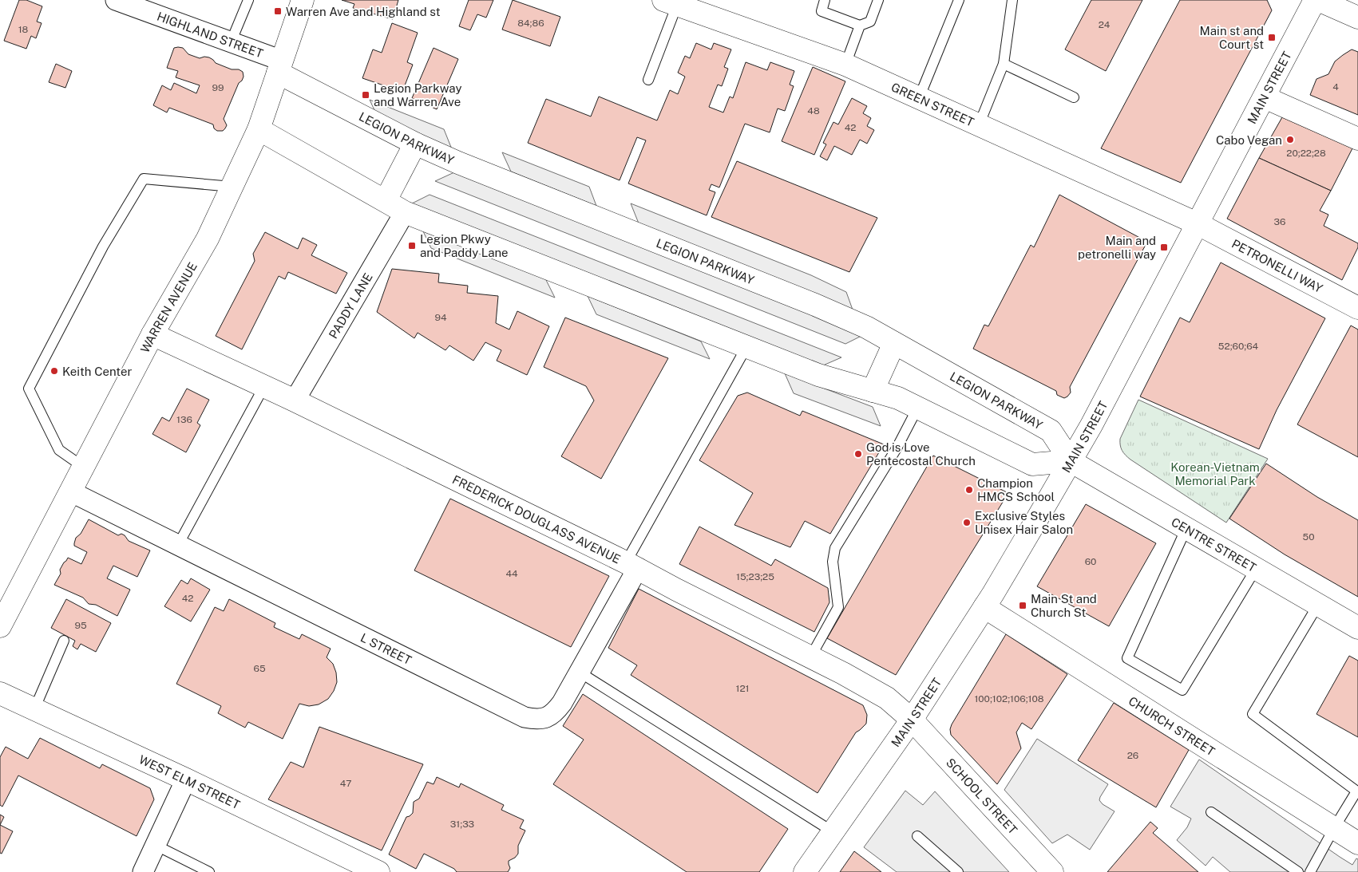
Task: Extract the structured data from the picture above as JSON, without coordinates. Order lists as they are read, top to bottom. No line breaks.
{"streets":{"main road":["MAIN STREET","GREEN STREET","LEGION PARKWAY","PETRONELLI WAY","WARREN AVENUE","FREDERICK DOUGLASS AVENUE","CENTRE STREET","CHURCH STREET","WEST ELM STREET","SCHOOL STREET"],"street":["HIGHLAND STREET","PADDY LANE","L STREET"]},"crossings":[["HIGHLAND STREET","LEGION PARKWAY"],["HIGHLAND STREET","WARREN AVENUE"],["MAIN STREET","GREEN STREET"],["MAIN STREET","LEGION PARKWAY"],["MAIN STREET","PETRONELLI WAY"],["MAIN STREET","FREDERICK DOUGLASS AVENUE"],["MAIN STREET","CENTRE STREET"],["MAIN STREET","CHURCH STREET"],["MAIN STREET","SCHOOL STREET"],["GREEN STREET","PETRONELLI WAY"],["LEGION PARKWAY","WARREN AVENUE"],["LEGION PARKWAY","CENTRE STREET"],["PADDY LANE","FREDERICK DOUGLASS AVENUE"],["WARREN AVENUE","FREDERICK DOUGLASS AVENUE"],["WARREN AVENUE","L STREET"],["FREDERICK DOUGLASS AVENUE","L STREET"],["FREDERICK DOUGLASS AVENUE","SCHOOL STREET"]],"parks":["Korean-Vietnam Memorial Park"],"places":{"transit":["Warren Ave and Highland st","Main st and Court st","Legion Parkway and Warren Ave","Legion Pkwy and Paddy Lane","Main and petronelli way","Main St and Church St"],"other":["Cabo Vegan","Keith Center","God is Love Pentecostal Church","Champion HMCS School","Exclusive Styles Unisex Hair Salon"]},"house_numbers":["84;86","24","18","4","99","48","42","20;22;28","36","94","52;60;64","136","50","60","44","15;23;25","42","95","65","121","100;102;106;108","26","47","31;33"]}
